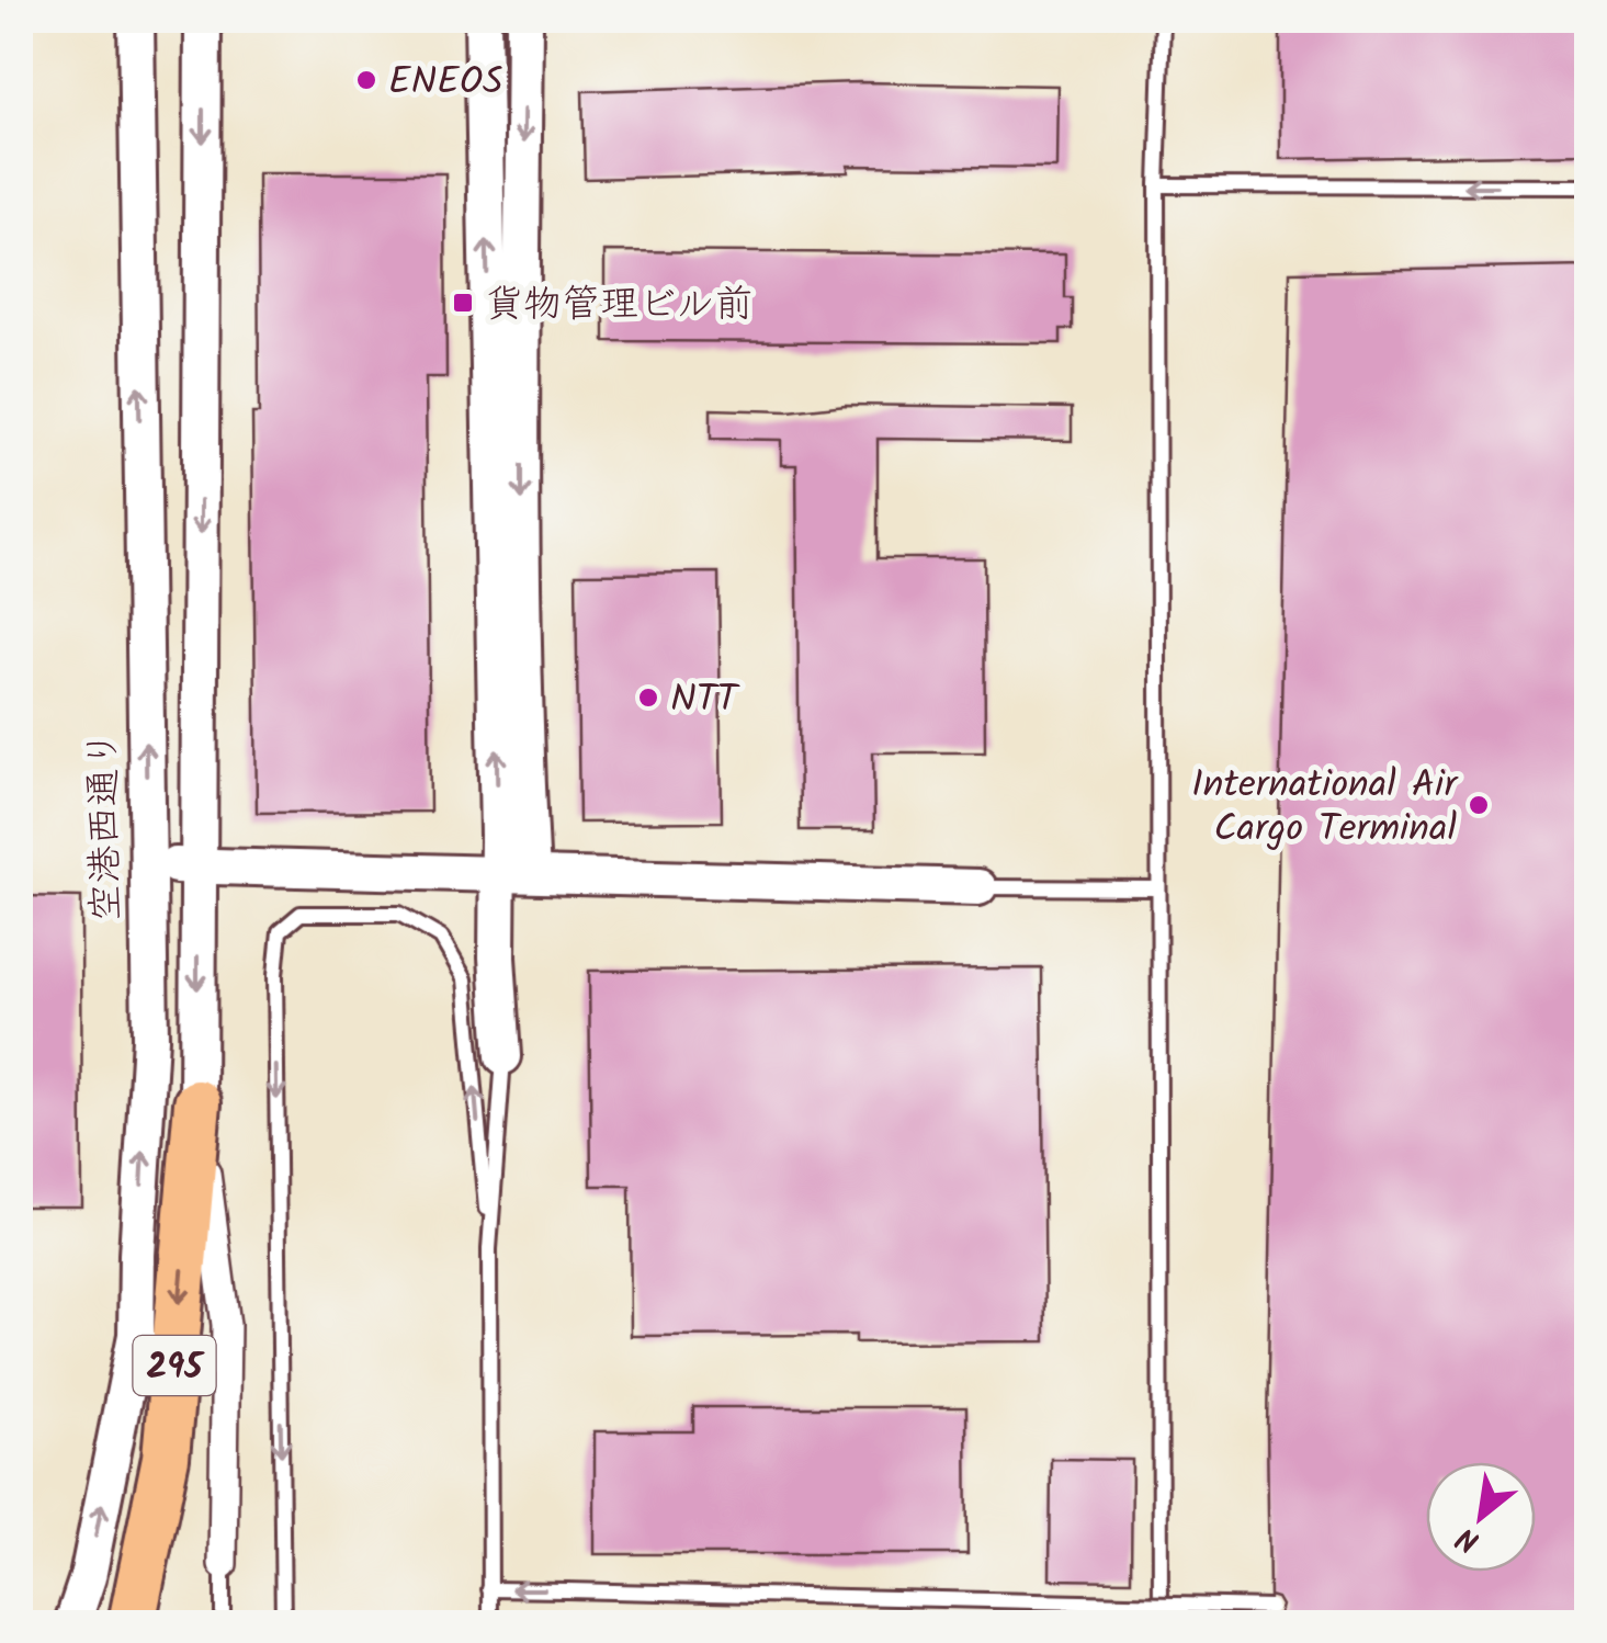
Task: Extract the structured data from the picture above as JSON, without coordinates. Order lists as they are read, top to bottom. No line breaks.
{"streets":{"highway":["295"],"street":["空港西通り"]},"places":{"other":["ENEOS","NTT","International Air Cargo Terminal"],"transit":["貨物管理ビル前"]},"north":"bottom left"}
